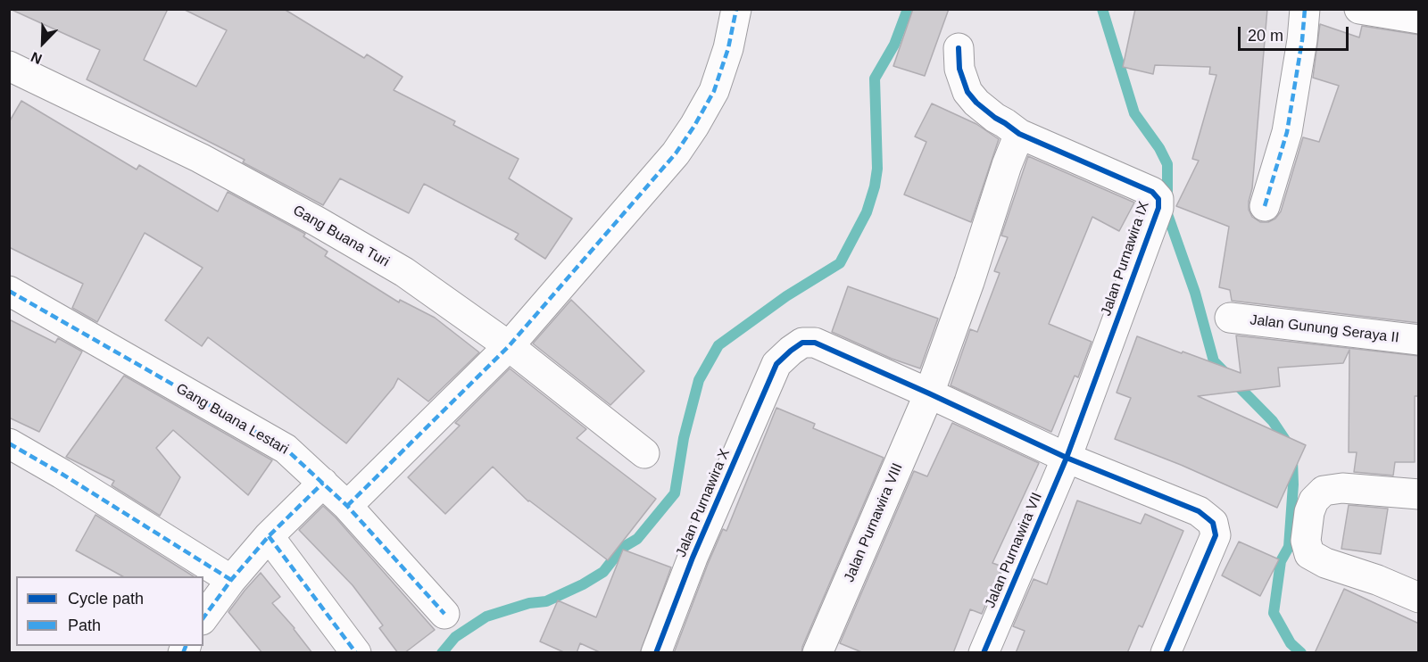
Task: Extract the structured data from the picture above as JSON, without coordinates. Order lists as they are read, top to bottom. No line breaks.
{"streets":{"street":["Gang Buana Turi","Jalan Purnawira IX","Jalan Gunung Seraya II","Gang Buana Lestari","Jalan Purnawira X","Jalan Purnawira VIII","Jalan Purnawira VII"]},"crossings":[["Jalan Purnawira IX","Jalan Purnawira VII"],["Jalan Purnawira X","Jalan Purnawira VIII"]],"legend":["Cycle path","Path"],"scale_bar":"20 m","north":"bottom left"}
